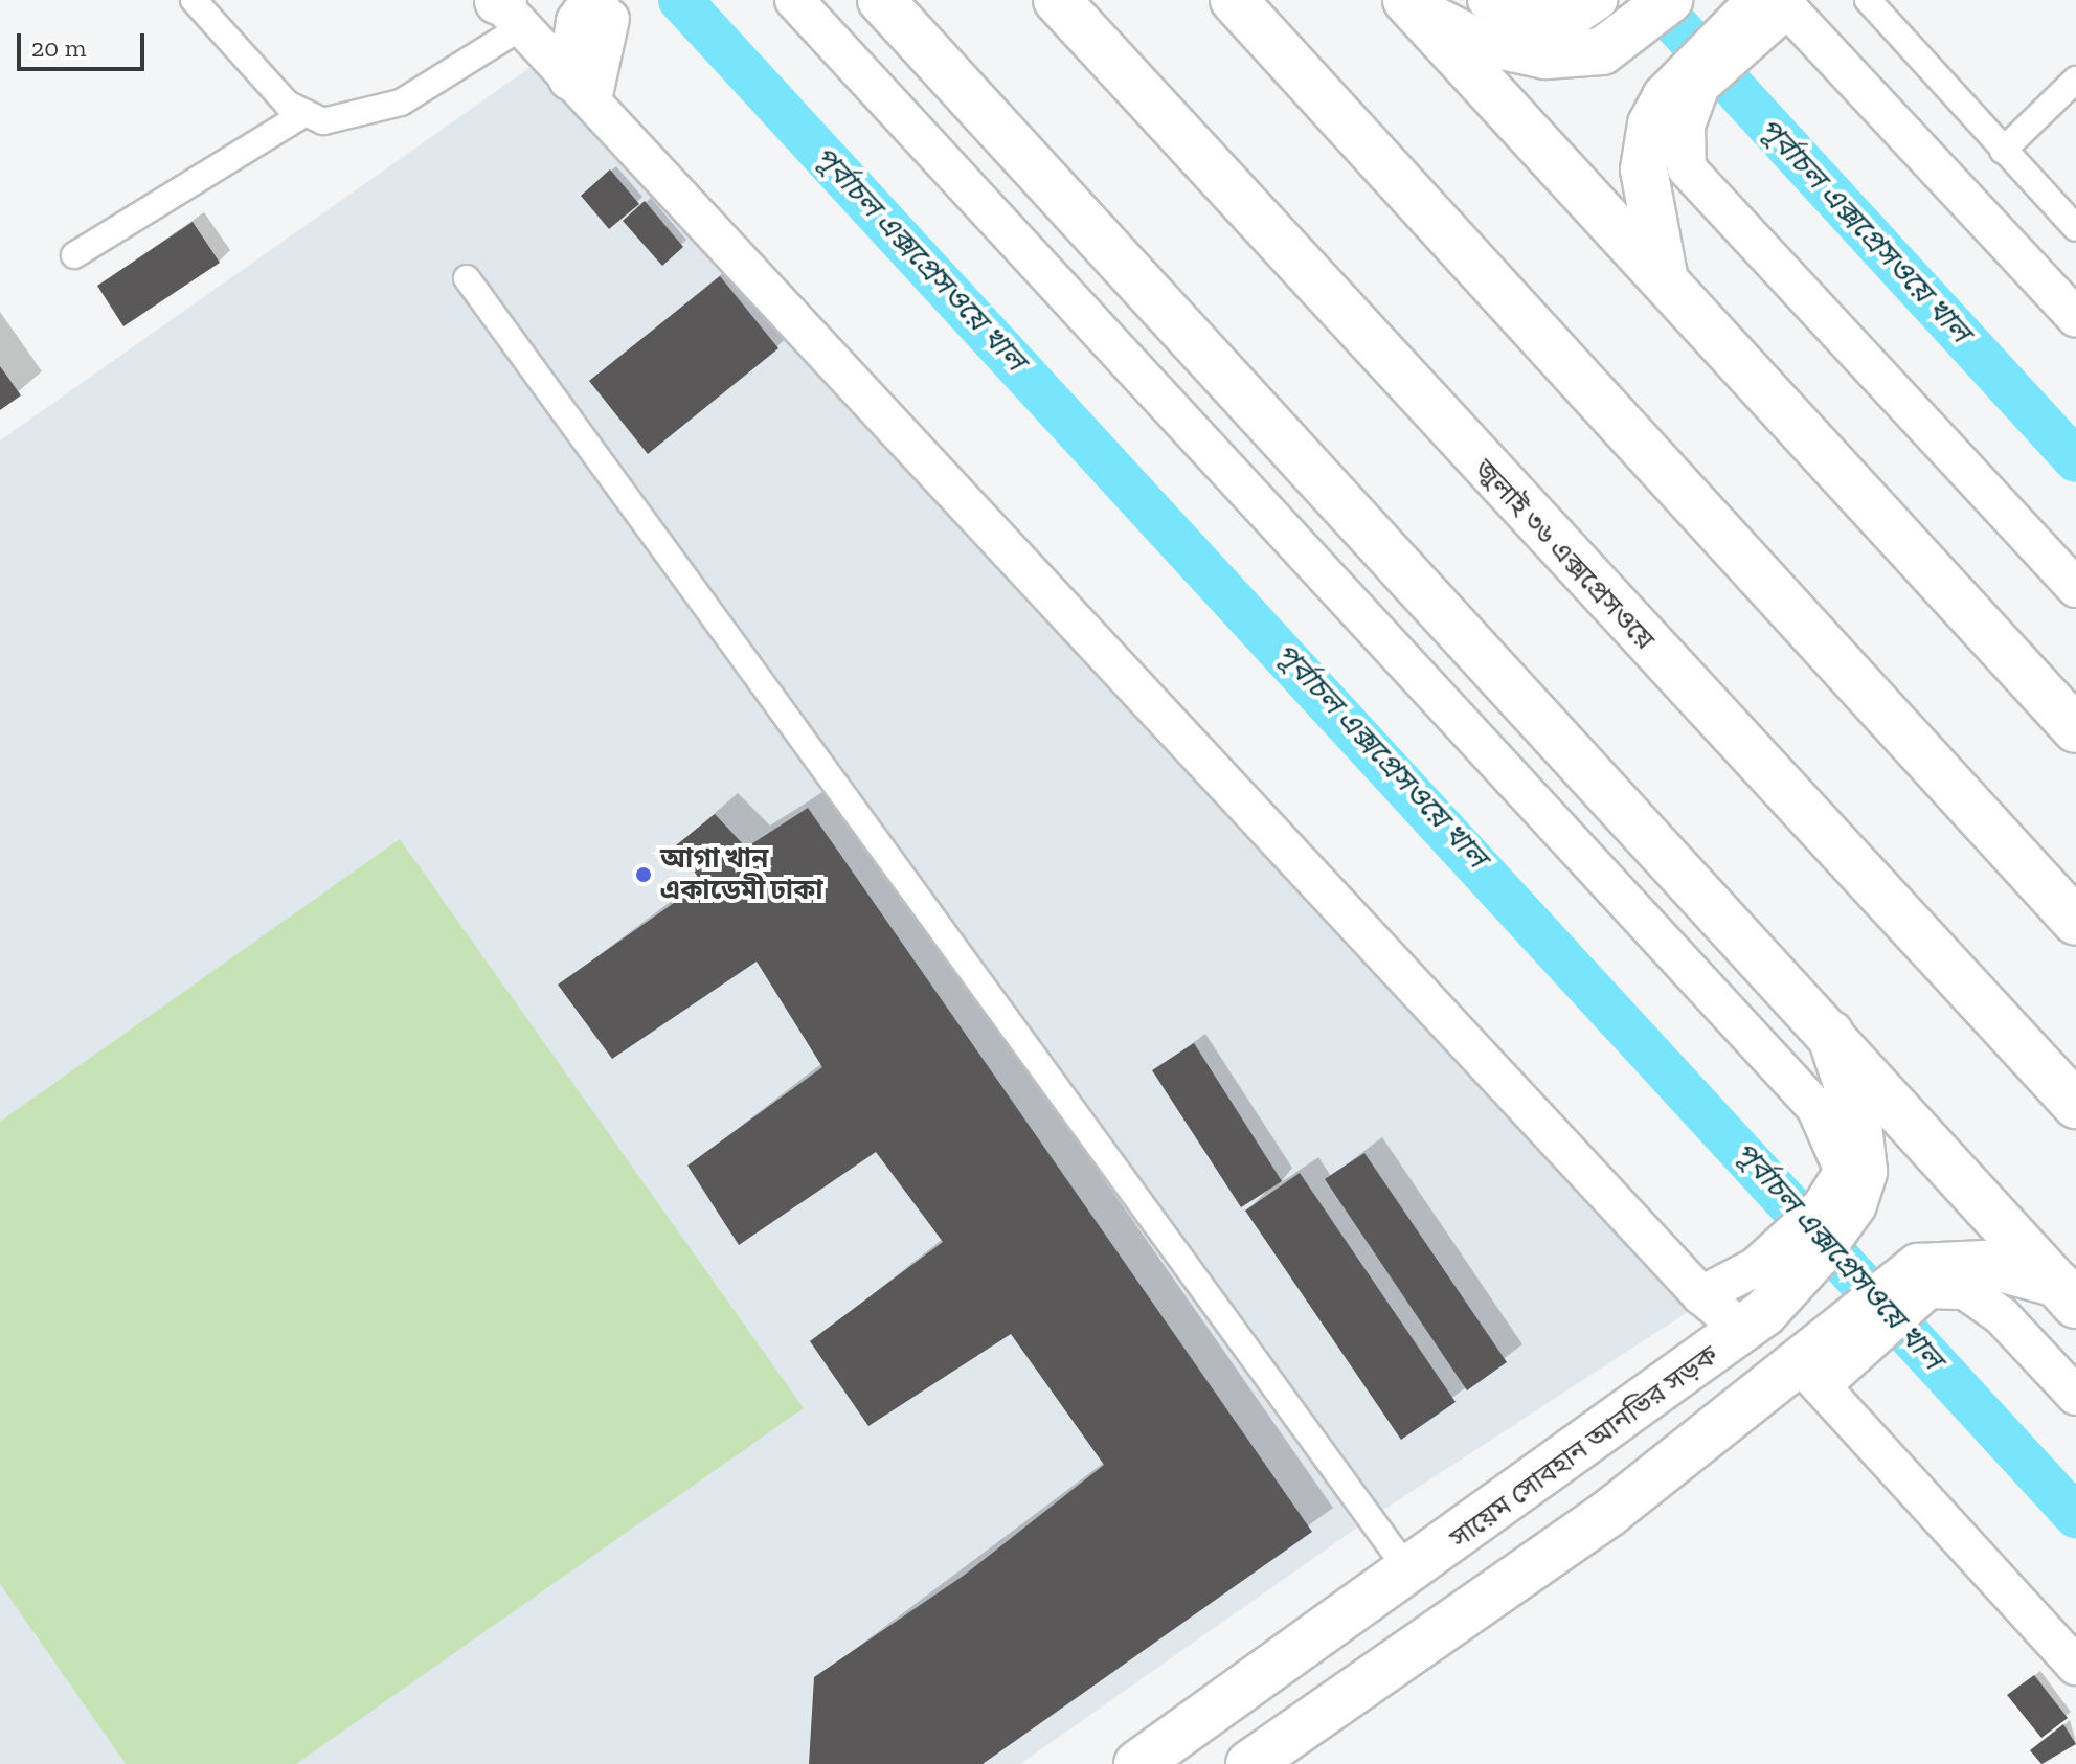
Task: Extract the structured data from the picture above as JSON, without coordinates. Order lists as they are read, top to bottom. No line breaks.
{"streets":{"main road":["জুলাই ৩৬ এক্সপ্রেসওয়ে","সায়েম সোবহান আনভির সড়ক"]},"water":["পূর্বাচল এক্সপ্রেসওয়ে খাল"],"places":["আগা খান একাডেমী ঢাকা"],"scale_bar":"20 m"}
